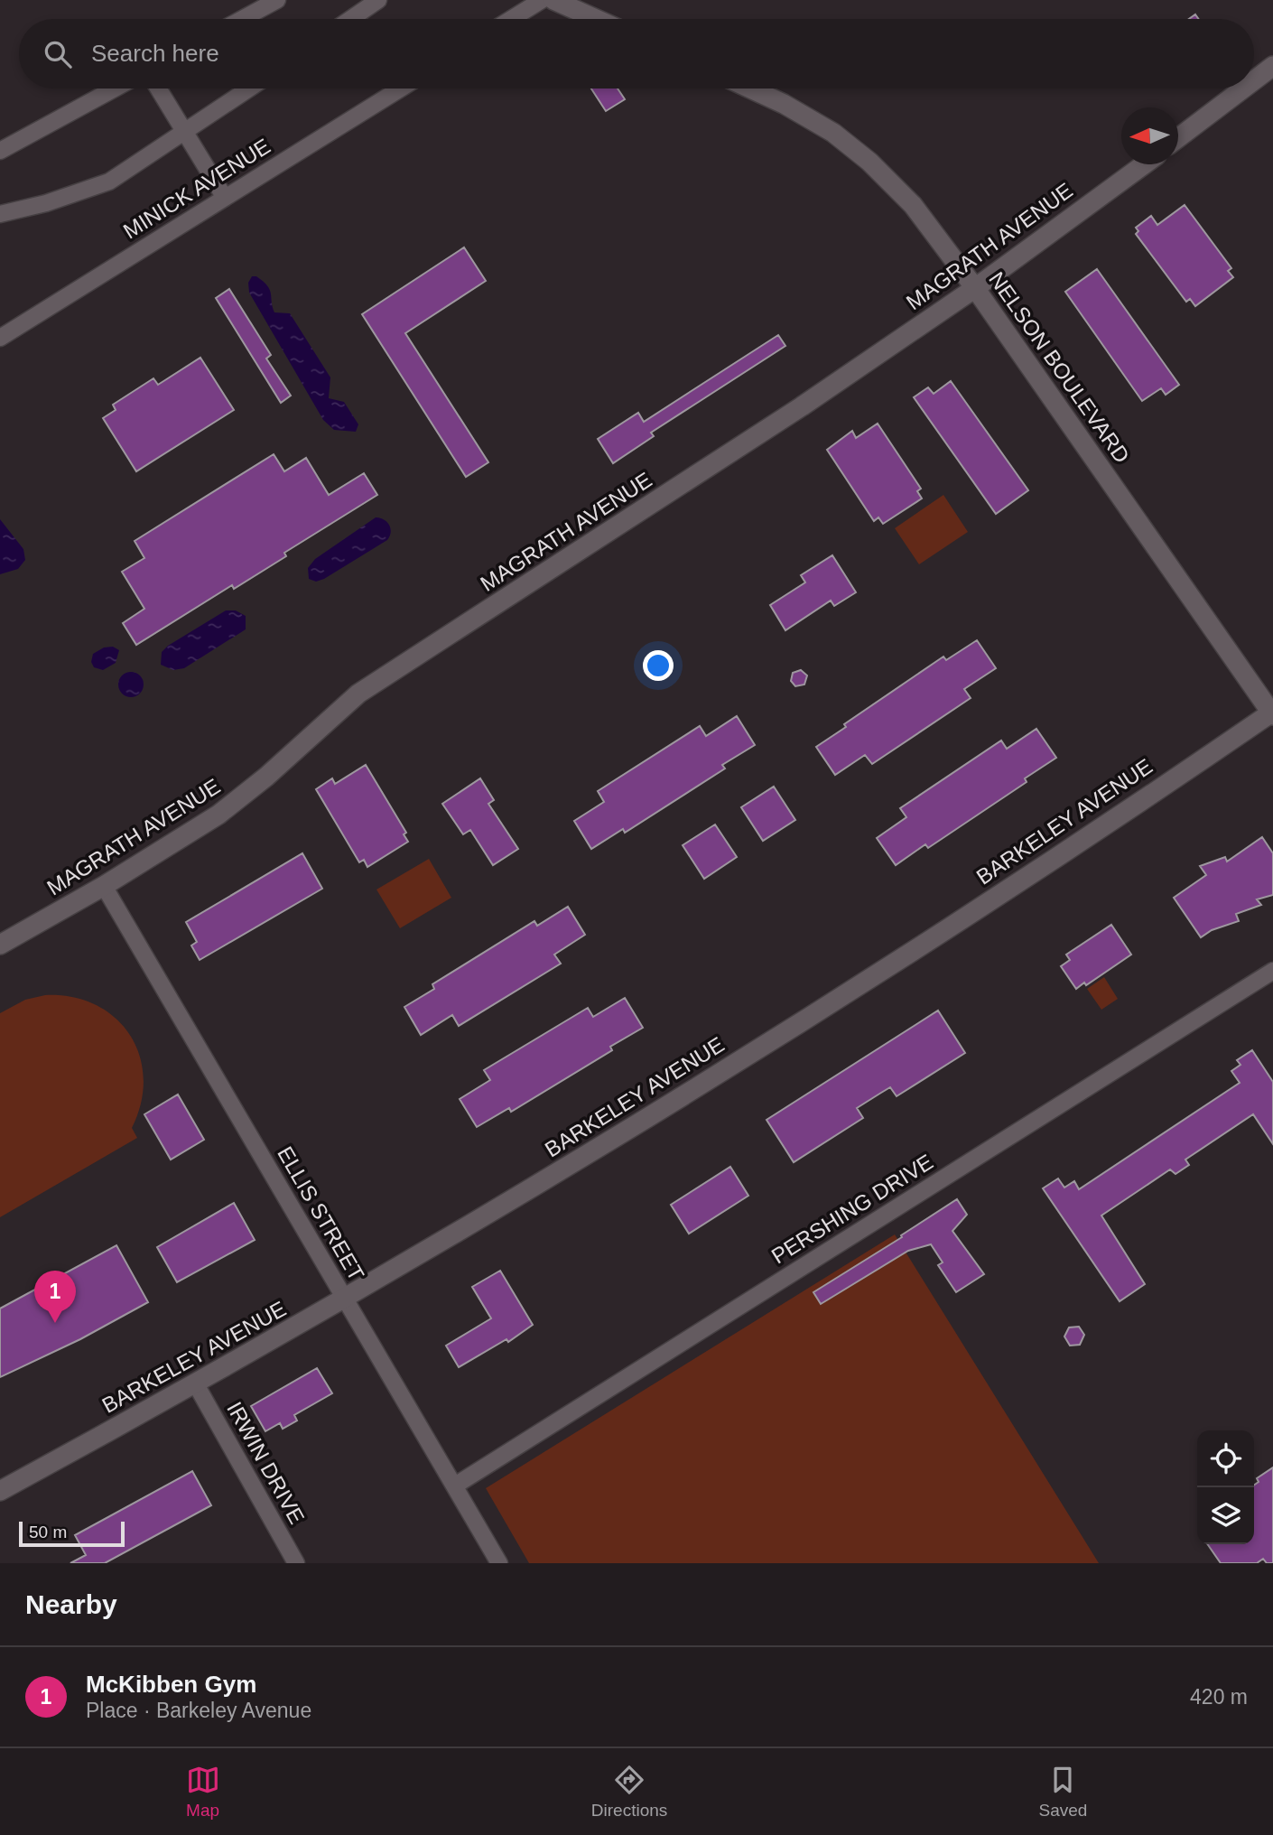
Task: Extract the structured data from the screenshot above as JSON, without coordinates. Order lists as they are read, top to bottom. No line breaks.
{"streets":{"main road":["MAGRATH AVENUE","NELSON BOULEVARD","BARKELEY AVENUE"],"street":["MINICK AVENUE","PERSHING DRIVE","ELLIS STREET","IRWIN DRIVE"]},"crossings":[["MAGRATH AVENUE","NELSON BOULEVARD"],["MAGRATH AVENUE","ELLIS STREET"],["NELSON BOULEVARD","BARKELEY AVENUE"],["BARKELEY AVENUE","ELLIS STREET"],["BARKELEY AVENUE","IRWIN DRIVE"],["PERSHING DRIVE","ELLIS STREET"]],"scale_bar":"50 m","north":"left","page":{"search":"Search here","pins":"1","scale":"50 m","heading":"Nearby","list":[{"mark":"1","name":"McKibben Gym","note":"Place · Barkeley Avenue","value":"420 m"}],"nav":["Map","Directions","Saved"]}}
